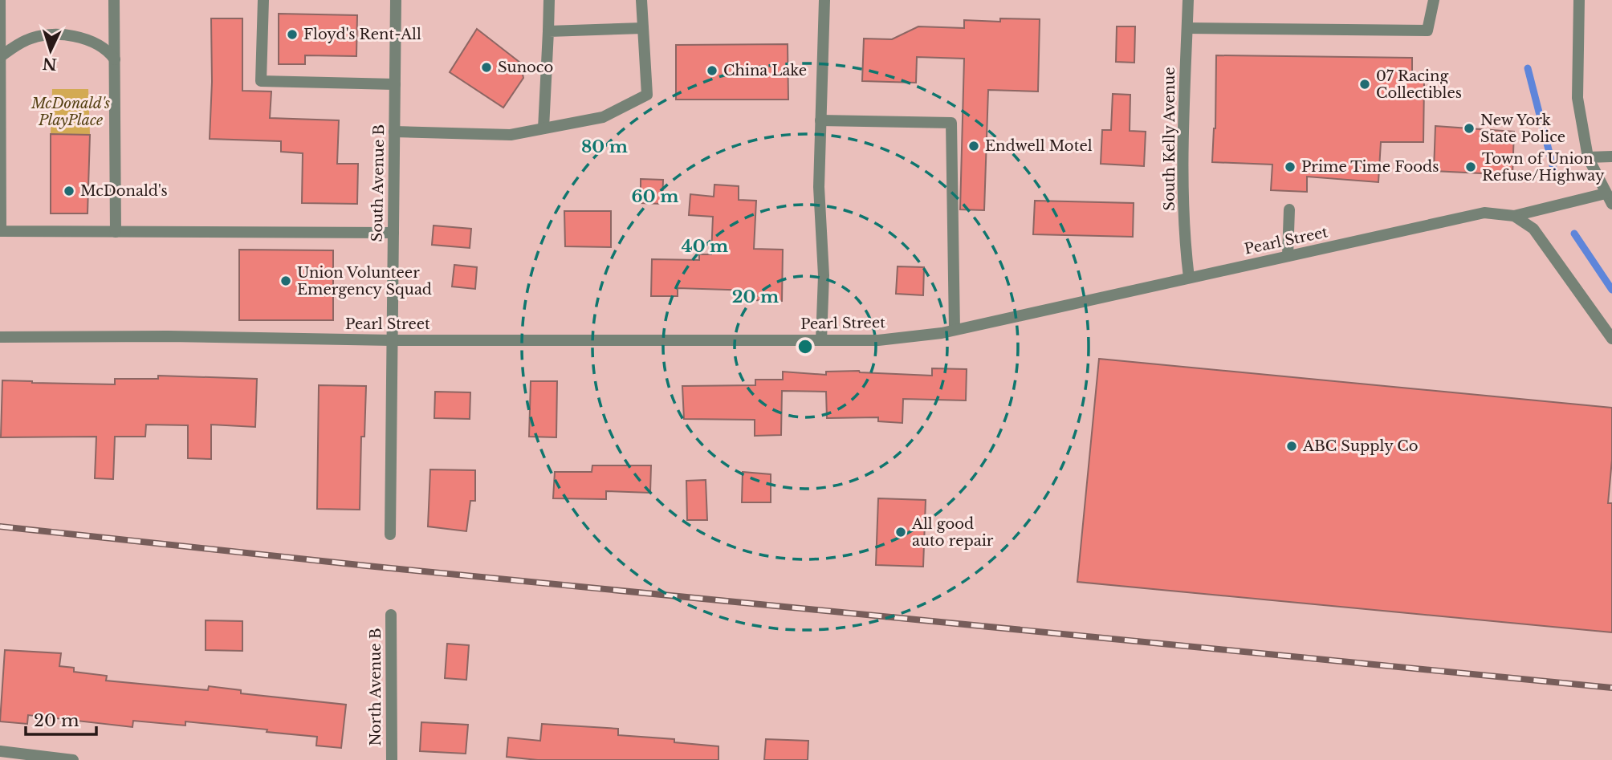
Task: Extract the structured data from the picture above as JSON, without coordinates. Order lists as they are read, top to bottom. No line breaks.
{"streets":{"street":["South Kelly Avenue","South Avenue B","Pearl Street","North Avenue B"]},"crossings":[["South Kelly Avenue","Pearl Street"],["South Avenue B","Pearl Street"]],"parks":["McDonald's PlayPlace"],"places":["Floyd's Rent-All","Sunoco","China Lake","07 Racing Collectibles","New York State Police","Endwell Motel","Prime Time Foods","Town of Union Refuse/Highway","McDonald's","Union Volunteer Emergency Squad","ABC Supply Co","All good auto repair"],"scale_bar":"20 m","north":"bottom","rings":["80 m","60 m","40 m","20 m"]}
